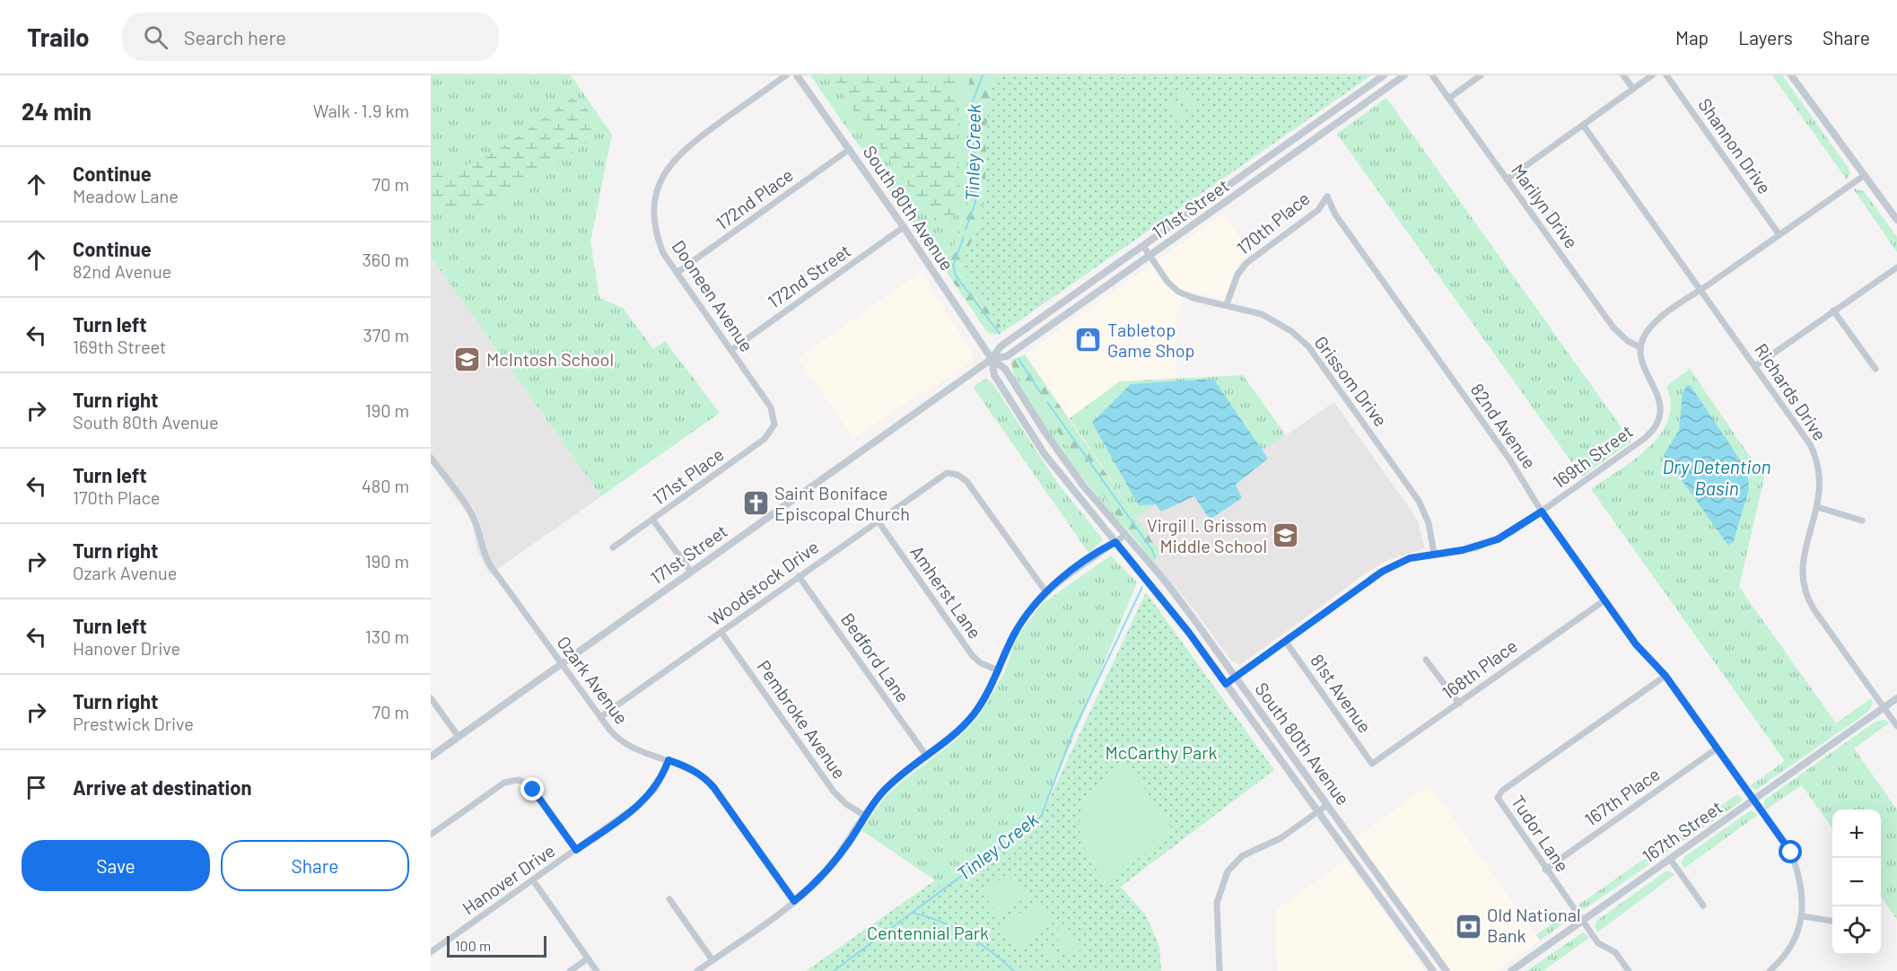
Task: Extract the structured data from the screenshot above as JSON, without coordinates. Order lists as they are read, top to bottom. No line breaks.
{"streets":{"street":["Shannon Drive","172nd Place","Marilyn Drive","South 80th Avenue","171st Street","170th Place","172nd Street","Dooneen Avenue","Grissom Drive","Richards Drive","82nd Avenue","169th Street","171st Place","Woodstock Drive","Amherst Lane","Bedford Lane","168th Place","Ozark Avenue","81st Avenue","Pembroke Avenue","167th Place","167th Street","Tudor Lane","Hanover Drive"]},"crossings":[["172nd Place","South 80th Avenue"],["172nd Place","Dooneen Avenue"],["Marilyn Drive","169th Street"],["South 80th Avenue","171st Street"],["South 80th Avenue","172nd Street"],["South 80th Avenue","169th Street"],["171st Street","Grissom Drive"],["171st Street","Ozark Avenue"],["170th Place","Grissom Drive"],["170th Place","82nd Avenue"],["172nd Street","Dooneen Avenue"],["Dooneen Avenue","171st Place"],["Grissom Drive","169th Street"],["Richards Drive","167th Street"],["82nd Avenue","169th Street"],["82nd Avenue","168th Place"],["82nd Avenue","167th Place"],["82nd Avenue","167th Street"],["82nd Avenue","Tudor Lane"],["169th Street","81st Avenue"],["Woodstock Drive","Amherst Lane"],["Woodstock Drive","Bedford Lane"],["Woodstock Drive","Ozark Avenue"],["Woodstock Drive","Pembroke Avenue"],["168th Place","81st Avenue"],["Ozark Avenue","Hanover Drive"],["167th Place","Tudor Lane"],["167th Street","Tudor Lane"]],"water":["Tinley Creek","Dry Detention Basin"],"parks":["McCarthy Park","Centennial Park"],"places":{"shop":["Tabletop Game Shop"],"school or university":["McIntosh School","Virgil I. Grissom Middle School"],"church":["Saint Boniface Episcopal Church"],"bank":["Old National Bank"]},"scale_bar":"100 m","page":{"header":"Trailo","search":"Search here","nav":["Map","Layers","Share"],"heading":["24 min","Walk · 1.9 km"],"list":[["Continue","Meadow Lane","70 m"],["Continue","82nd Avenue","360 m"],["Turn left","169th Street","370 m"],["Turn right","South 80th Avenue","190 m"],["Turn left","170th Place","480 m"],["Turn right","Ozark Avenue","190 m"],["Turn left","Hanover Drive","130 m"],["Turn right","Prestwick Drive","70 m"],"Arrive at destination"],"map_buttons":["+","−"],"buttons":["Save","Share"],"scale":"100 m"}}
